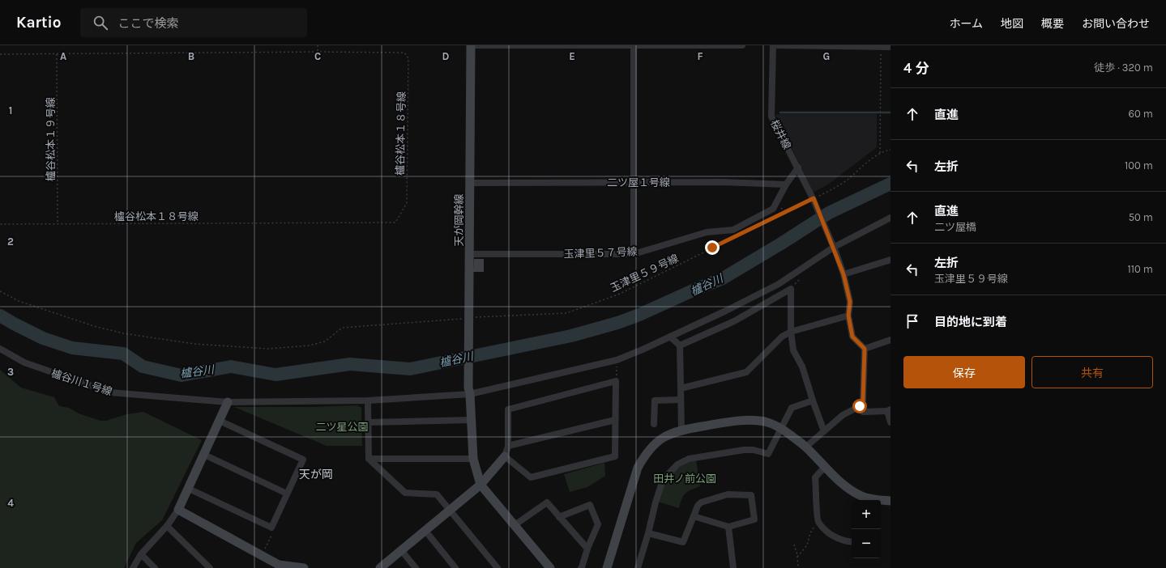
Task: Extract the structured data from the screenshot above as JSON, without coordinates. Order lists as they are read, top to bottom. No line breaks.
{"streets":{"street":["桜井線","二ツ屋１号線","天が岡幹線","玉津里５７号線","櫨谷川１号線"],"path":["櫨谷松本１８号線","櫨谷松本１９号線","玉津里５９号線"]},"crossings":[["櫨谷松本１８号線","櫨谷松本１９号線"],["桜井線","玉津里５９号線"],["桜井線","櫨谷川１号線"],["二ツ屋１号線","天が岡幹線"],["二ツ屋１号線","玉津里５７号線"],["天が岡幹線","玉津里５７号線"],["天が岡幹線","玉津里５９号線"],["天が岡幹線","櫨谷川１号線"]],"districts":["天が岡"],"water":["櫨谷川"],"parks":["二ツ星公園","田井ノ前公園"],"page":{"header":"Kartio","search":"ここで検索","nav":["ホーム","地図","概要","お問い合わせ"],"heading":["4 分","徒歩 · 320 m"],"list":[["直進","60 m"],["左折","100 m"],["直進","二ツ屋橋","50 m"],["左折","玉津里５９号線","110 m"],"目的地に到着"],"buttons":["保存","共有"],"map_buttons":["+","−"]},"grid":{"columns":["A","B","C","D","E","F","G"],"rows":["1","2","3","4"]}}
